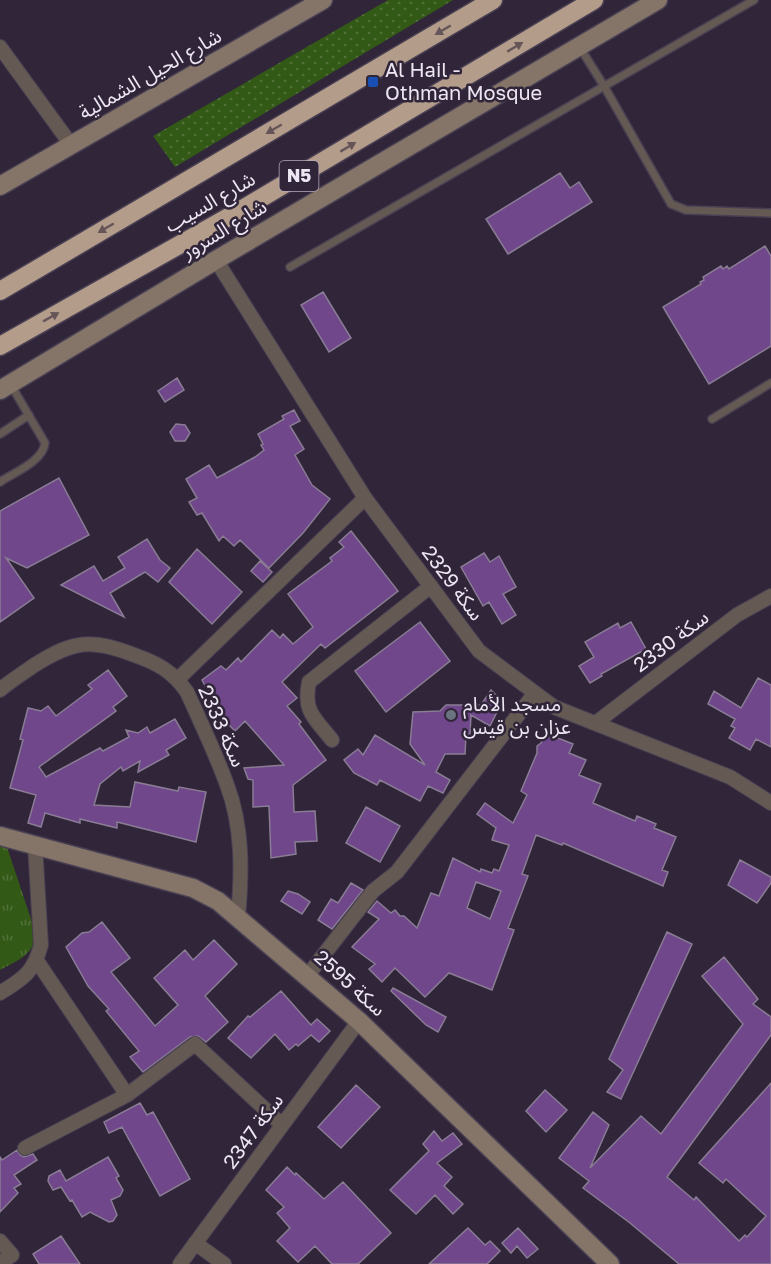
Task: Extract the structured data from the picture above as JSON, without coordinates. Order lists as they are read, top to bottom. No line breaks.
{"streets":{"highway":["N5","شارع السيب"],"street":["شارع الحيل الشمالية","شارع السرور","سكة 2329","سكة 2330","سكة 2333","سكة 2595","سكة 2347"]},"crossings":[["شارع السرور","سكة 2329"],["سكة 2329","سكة 2330"],["سكة 2333","سكة 2595"],["سكة 2595","سكة 2347"]],"places":{"transit":["Al Hail - Othman Mosque"],"other":["مسجد الأمام عزان بن قيس"]}}
